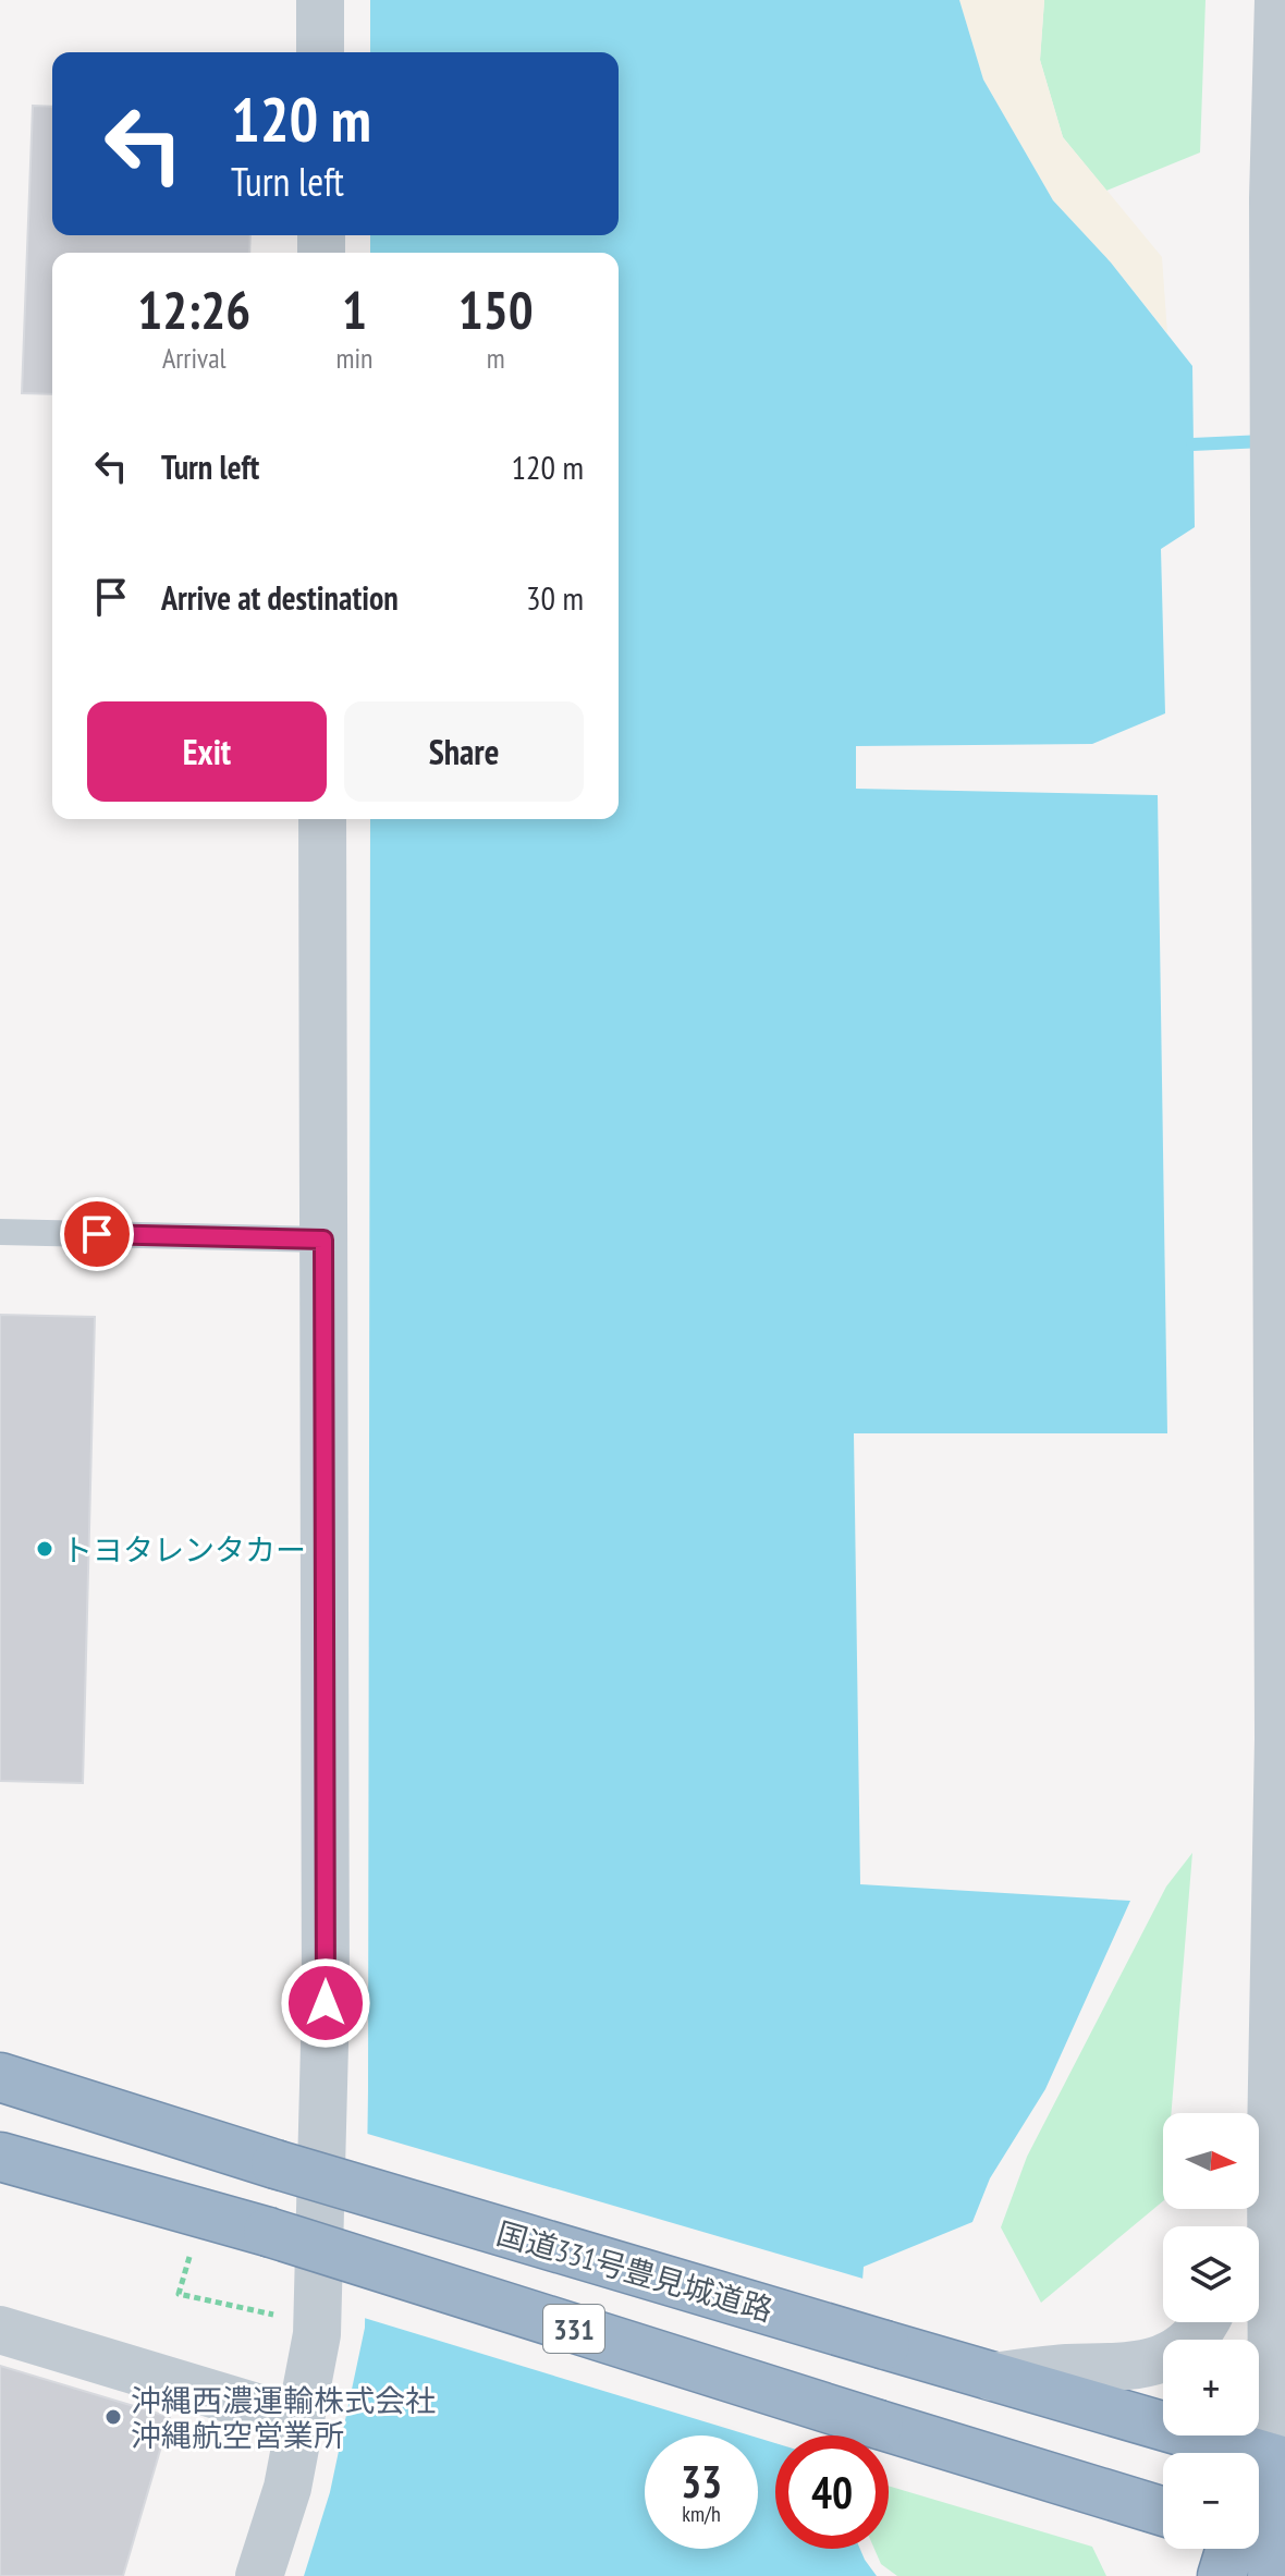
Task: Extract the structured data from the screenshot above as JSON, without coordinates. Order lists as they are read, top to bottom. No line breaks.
{"streets":{"highway":["国道331号豊見城道路","331"]},"places":["トヨタレンタカー","沖縄西濃運輸株式会社 沖縄航空営業所"],"north":"right","page":{"turn":["120 m","Turn left"],"eta":["12:26","Arrival","1","min","150","m"],"list":[{"name":"Turn left","value":"120 m"},{"name":"Arrive at destination","value":"30 m"}],"buttons":["Exit","Share"],"map_buttons":["+","−"],"speed":"33 km/h","limit":"40"}}
